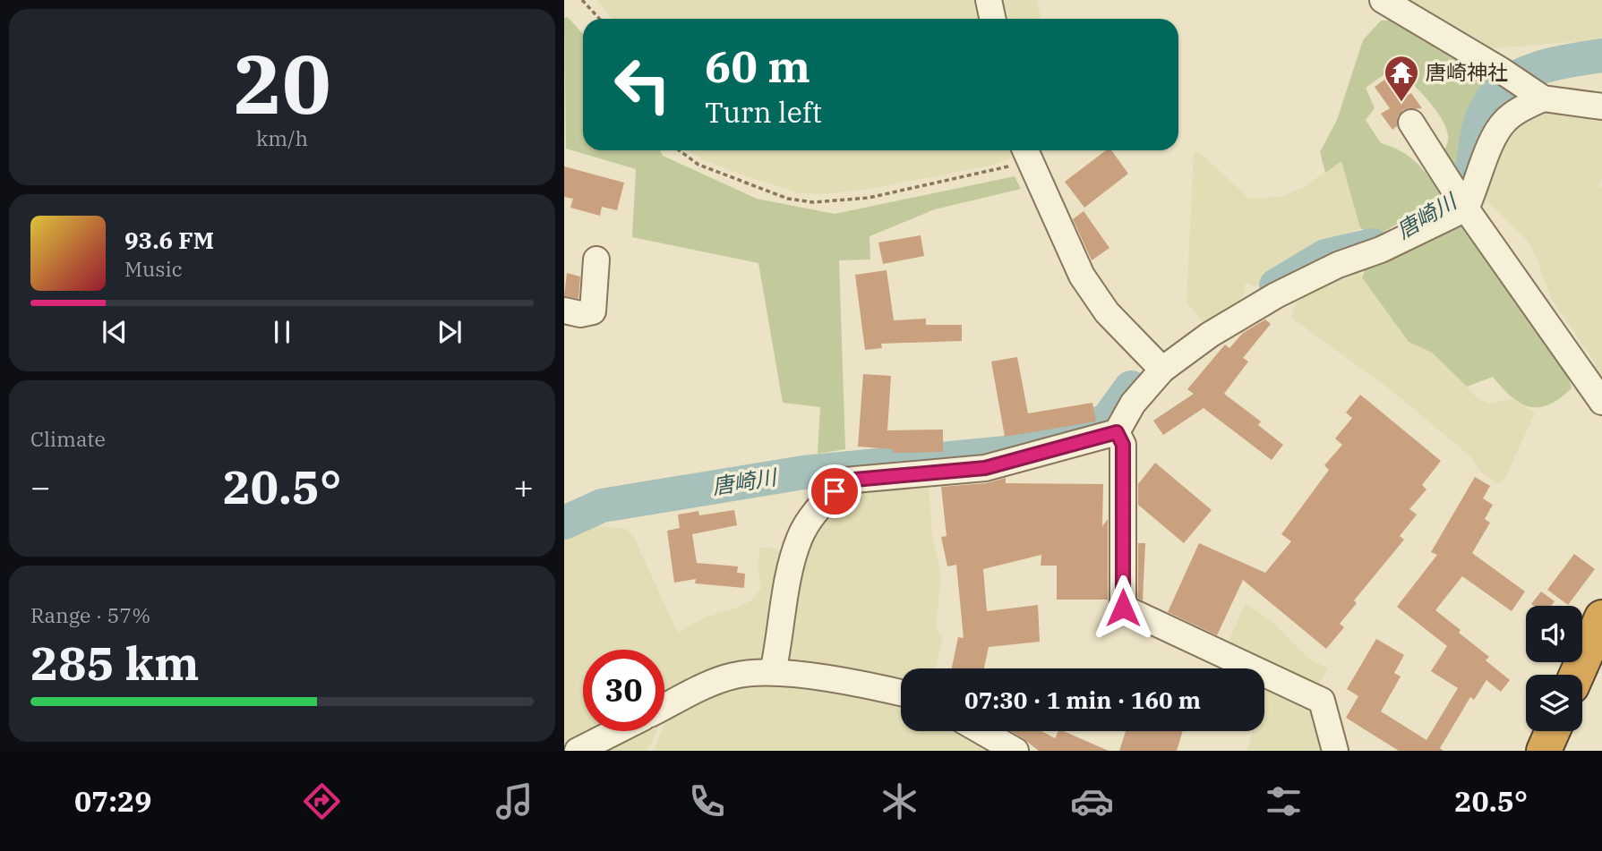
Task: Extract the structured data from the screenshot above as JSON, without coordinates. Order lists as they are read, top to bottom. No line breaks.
{"water":["唐崎川"],"places":{"temple":["唐崎神社"]},"page":{"tile":[["20","km/h"],"Climate",["Range · 57%","285 km"]],"turn":["60 m","Turn left"],"song":["93.6 FM","Music"],"heat":["−","20.5°","+"],"limit":"30","trip":"07:30 · 1 min · 160 m","tabs":["07:29","20.5°"]}}
